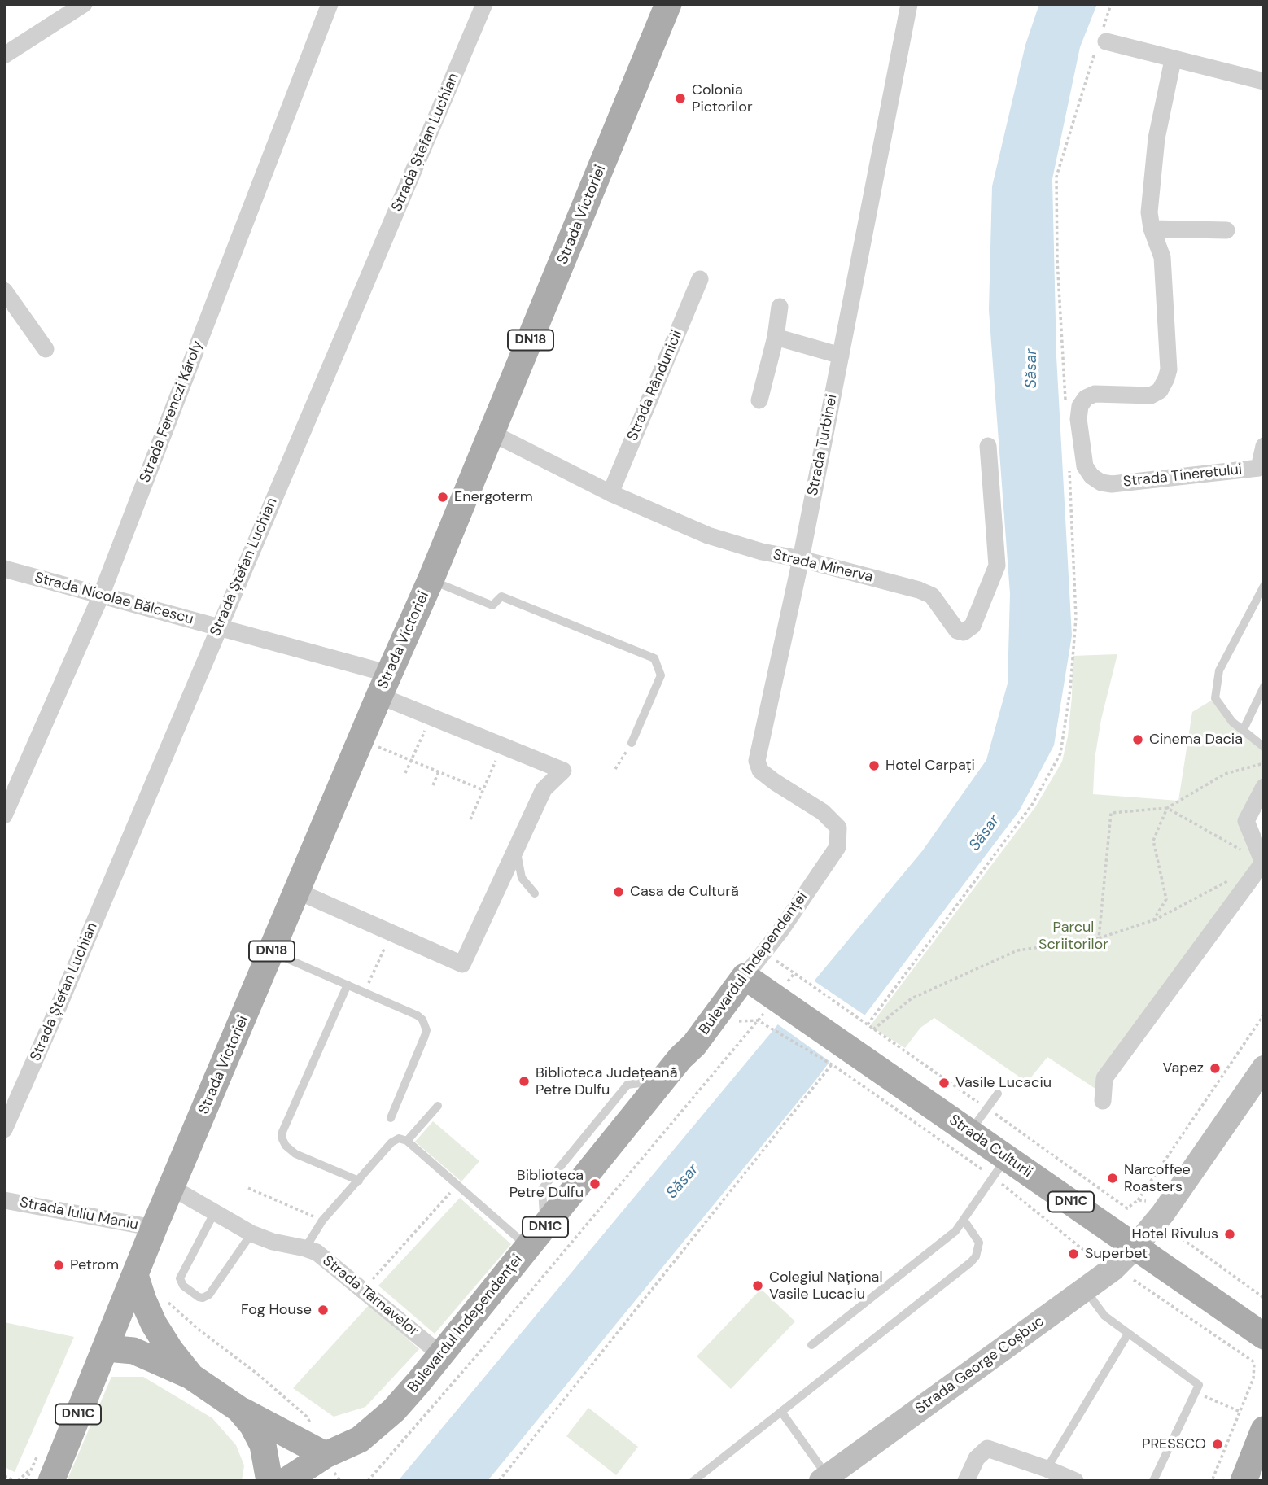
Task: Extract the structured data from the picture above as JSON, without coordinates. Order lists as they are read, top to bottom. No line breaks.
{"streets":{"main road":["Strada Victoriei","DN18","Bulevardul Independenței","Strada Culturii","DN1C","Strada George Coșbuc"],"street":["Strada Ștefan Luchian","Strada Rândunicii","Strada Ferenczi Károly","Strada Turbinei","Strada Tineretului","Strada Minerva","Strada Nicolae Bălcescu","Strada Iuliu Maniu","Strada Târnavelor"]},"crossings":[["Strada Ștefan Luchian","Strada Nicolae Bălcescu"],["Strada Victoriei","Strada Minerva"],["Strada Victoriei","Strada Nicolae Bălcescu"],["Strada Victoriei","Strada Iuliu Maniu"],["Strada Victoriei","Strada Târnavelor"],["Strada Rândunicii","Strada Minerva"],["Strada Ferenczi Károly","Strada Nicolae Bălcescu"],["Strada Turbinei","Strada Minerva"],["Strada Turbinei","Bulevardul Independenței"],["Bulevardul Independenței","Strada Culturii"],["Bulevardul Independenței","Strada Târnavelor"],["Strada Culturii","Strada George Coșbuc"]],"water":["Săsar"],"parks":["Parcul Scriitorilor"],"places":["Colonia Pictorilor","Energoterm","Cinema Dacia","Hotel Carpați","Casa de Cultură","Vapez","Biblioteca Județeană Petre Dulfu","Vasile Lucaciu","Narcoffee Roasters","Biblioteca Petre Dulfu","Hotel Rivulus","Superbet","Petrom","Colegiul Național Vasile Lucaciu","Fog House","PRESSCO"]}
